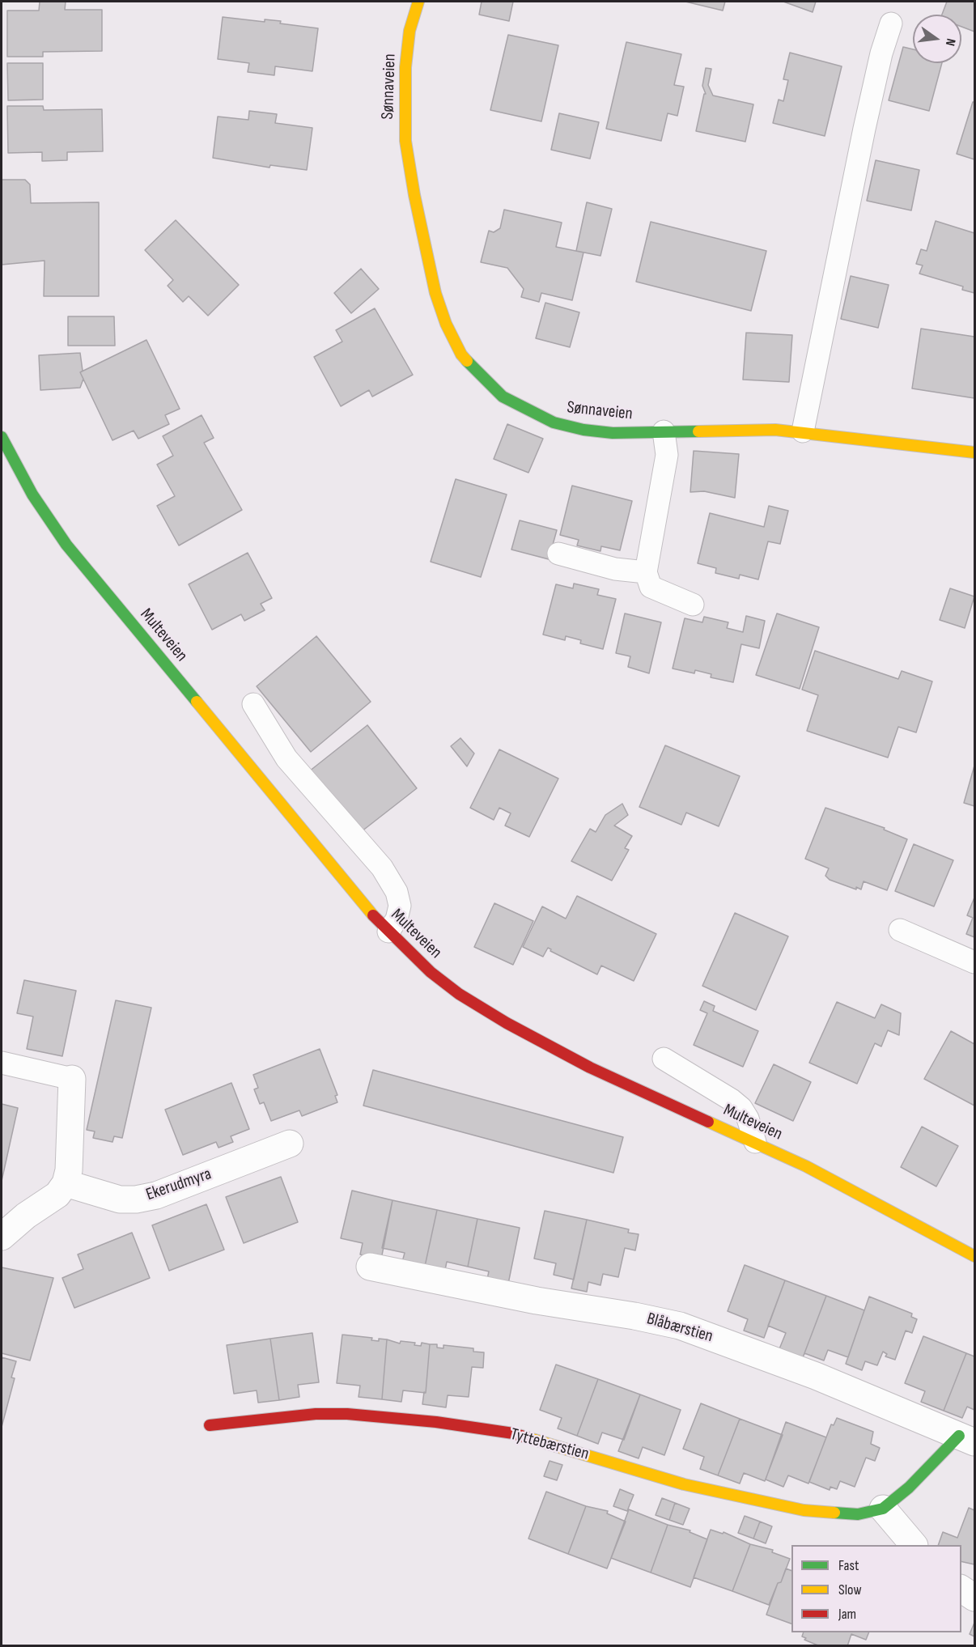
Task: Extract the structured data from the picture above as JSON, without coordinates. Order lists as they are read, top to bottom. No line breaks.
{"streets":{"street":["Sønnaveien","Multeveien","Ekerudmyra","Blåbærstien","Tyttebærstien"]},"crossings":[["Blåbærstien","Tyttebærstien"]],"legend":["Fast","Slow","Jam"],"north":"right"}
